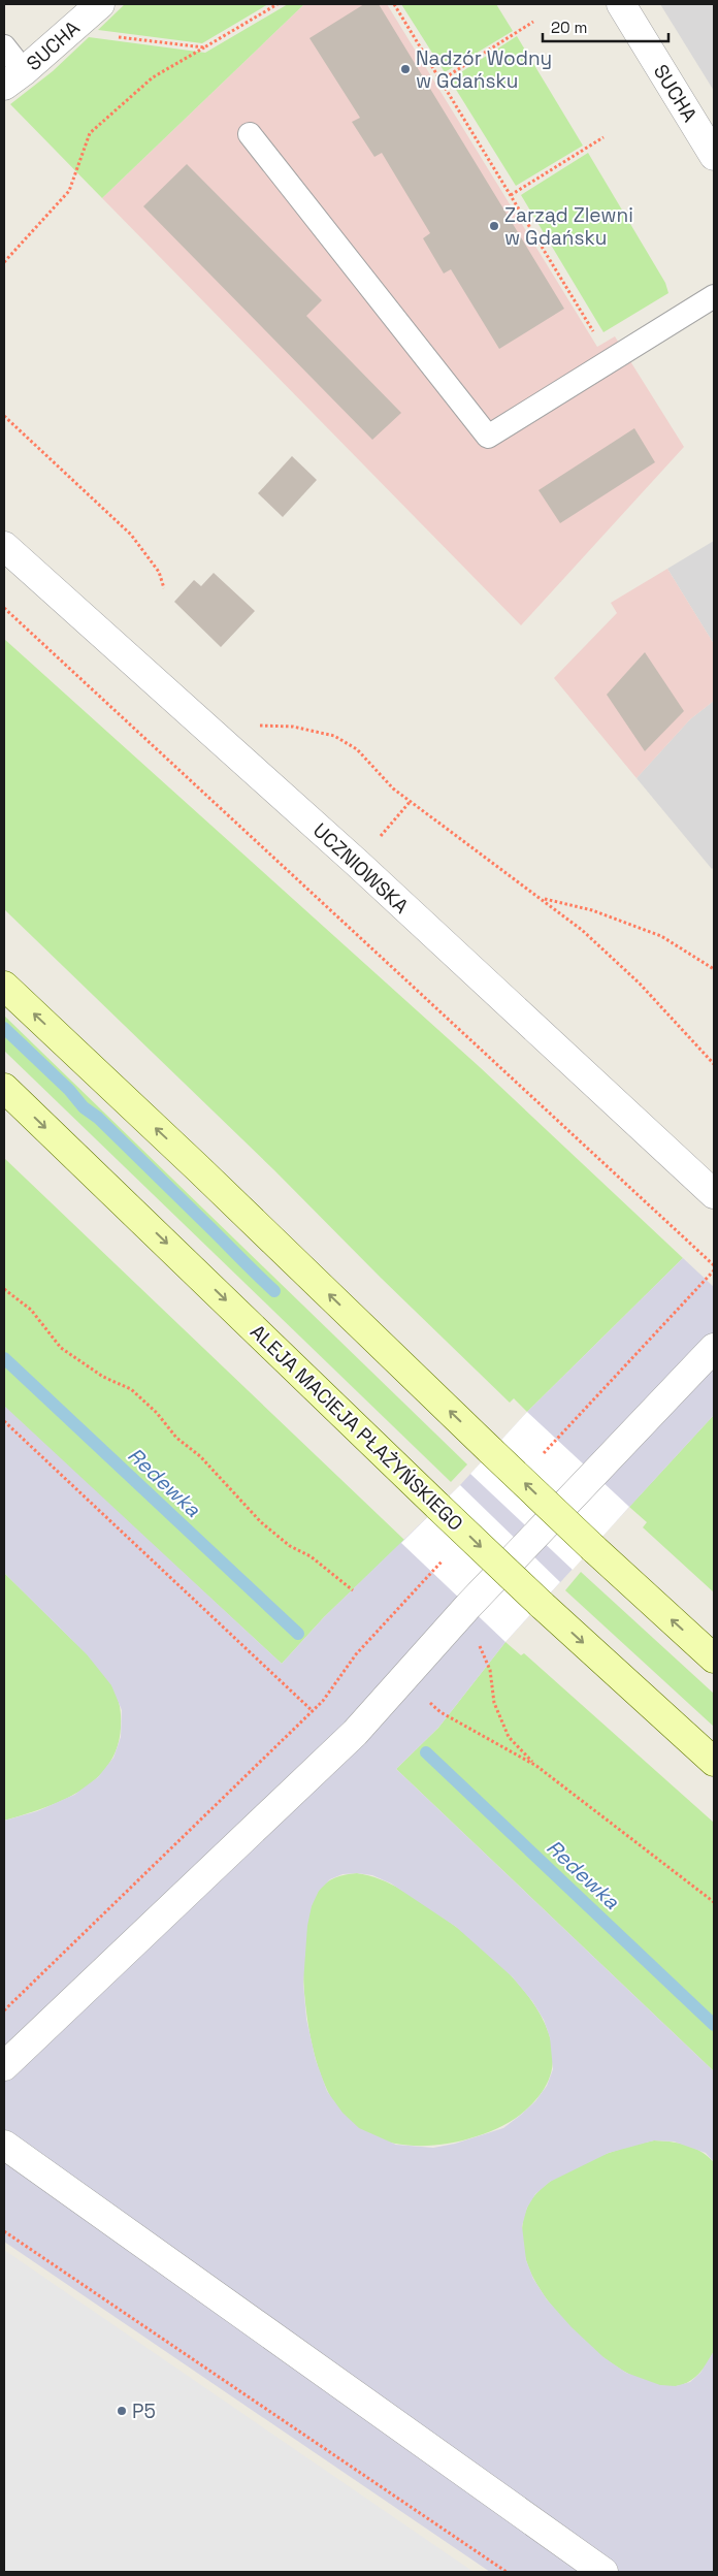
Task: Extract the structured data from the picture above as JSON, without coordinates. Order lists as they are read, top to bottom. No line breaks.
{"streets":{"main road":["ALEJA MACIEJA PŁAŻYŃSKIEGO"],"street":["SUCHA","UCZNIOWSKA"]},"water":["Redewka"],"places":["Nadzór Wodny w Gdańsku","Zarząd Zlewni w Gdańsku","P5"],"scale_bar":"20 m"}
